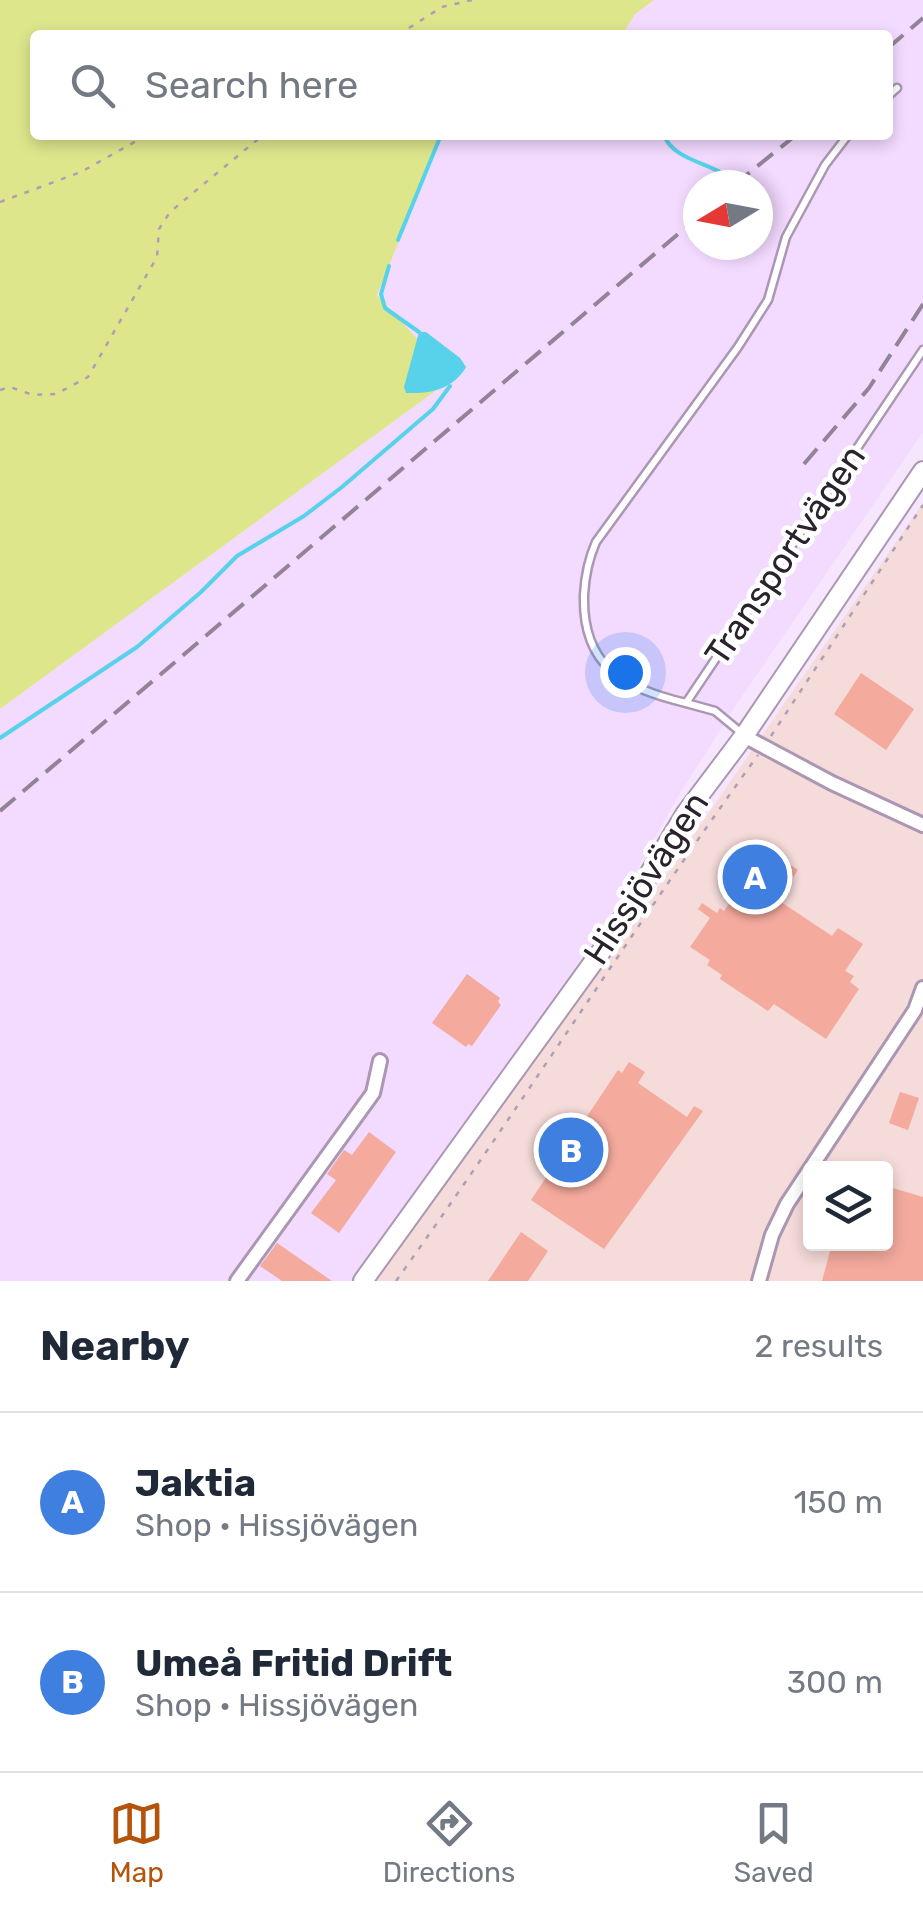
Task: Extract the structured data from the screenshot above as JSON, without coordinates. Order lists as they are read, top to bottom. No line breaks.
{"streets":{"main road":["Hissjövägen"],"lane":["Transportvägen"]},"crossings":[["Transportvägen","Hissjövägen"]],"north":"left","page":{"search":"Search here","pins":["A","B"],"heading":["Nearby","2 results"],"list":[{"mark":"A","name":"Jaktia","note":"Shop · Hissjövägen","value":"150 m"},{"mark":"B","name":"Umeå Fritid Drift","note":"Shop · Hissjövägen","value":"300 m"}],"nav":["Map","Directions","Saved"]}}
